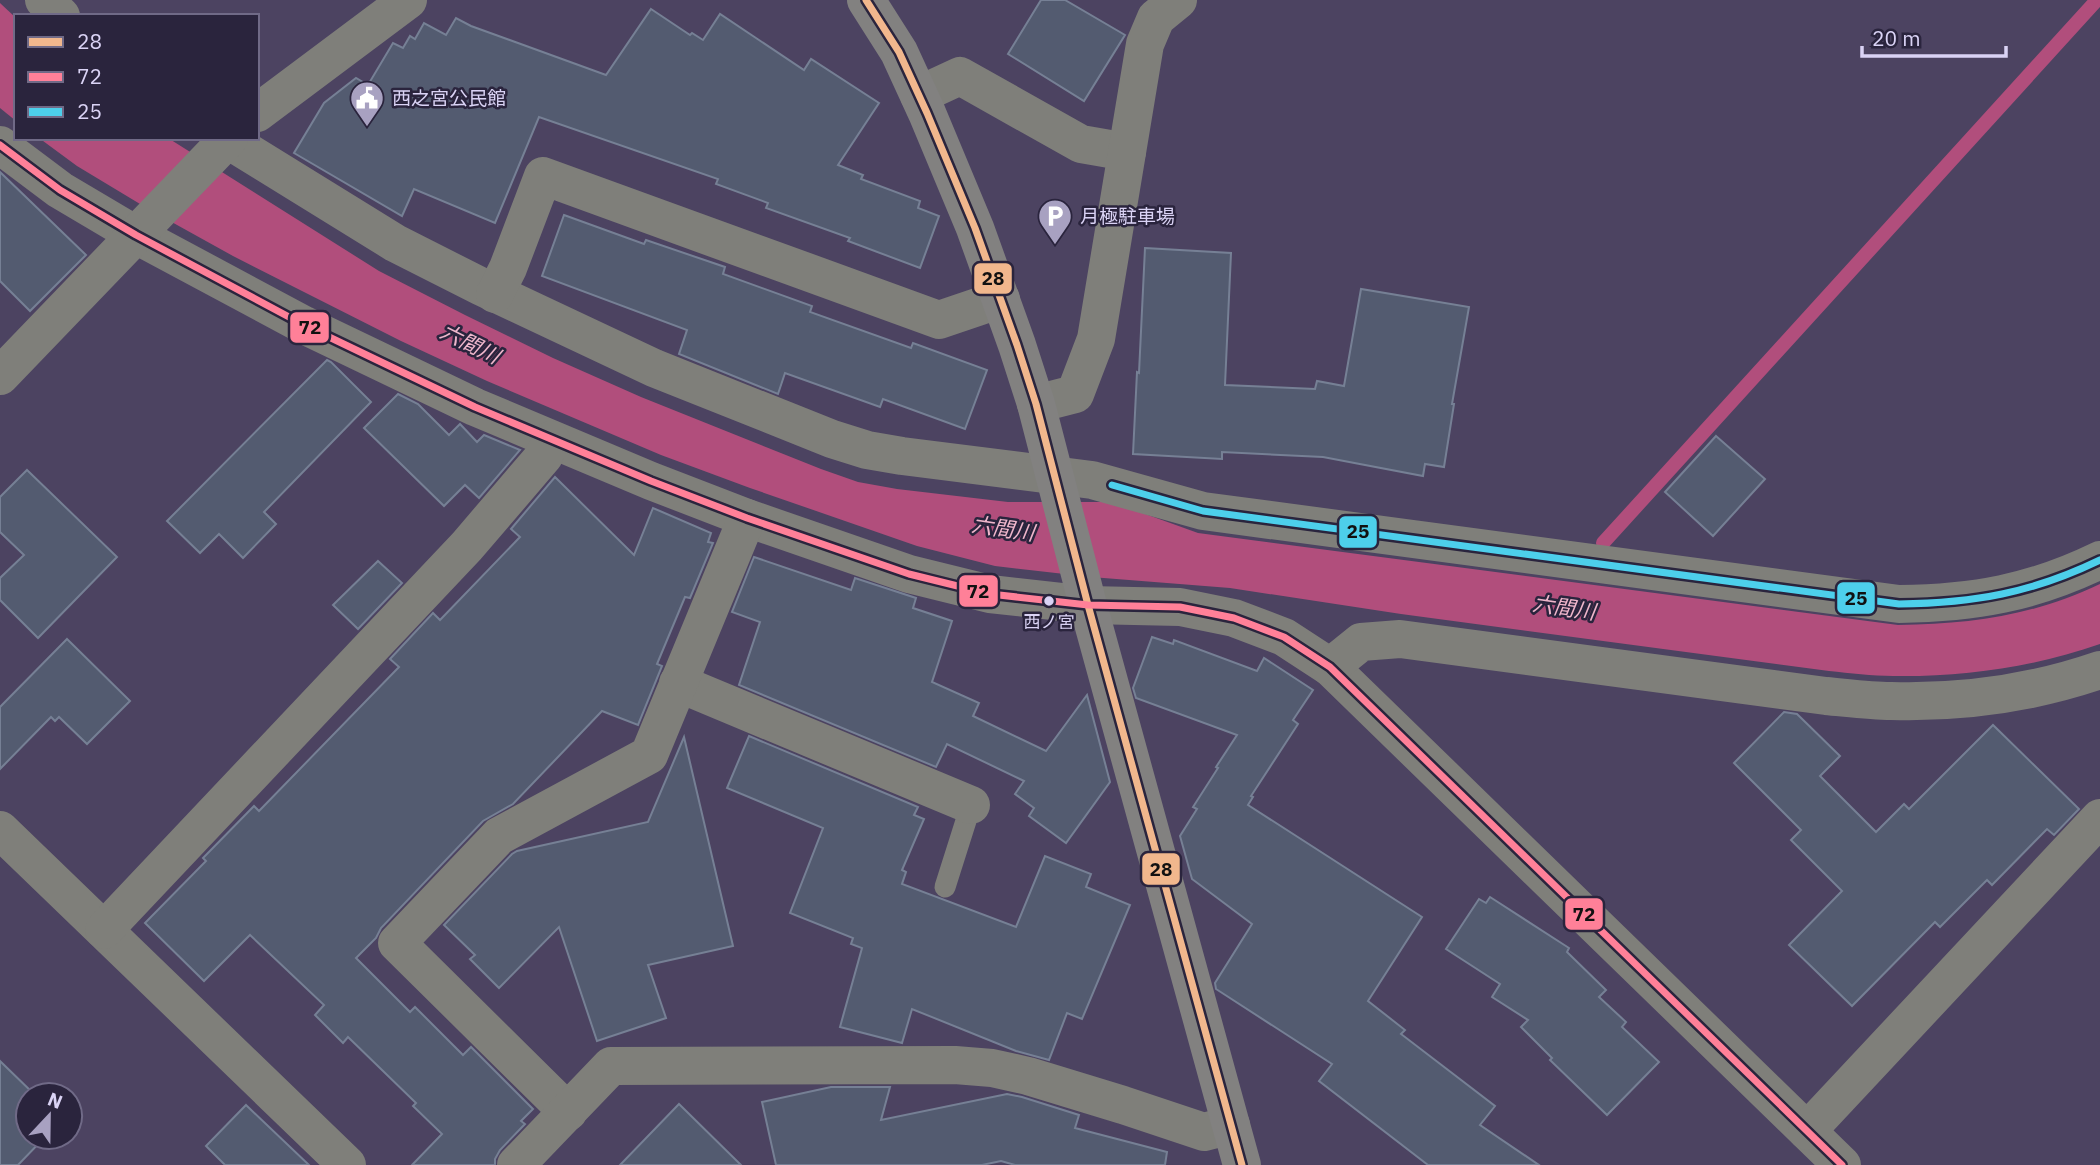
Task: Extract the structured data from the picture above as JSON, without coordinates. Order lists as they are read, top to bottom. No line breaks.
{"water":["六間川"],"places":{"public building":["西之宮公民館"],"parking":["月極駐車場"],"other":["西ノ宮"]},"lines":["transit line 28","transit line 72","transit line 25"],"legend":["28","72","25"],"scale_bar":"20 m","north":"top"}
